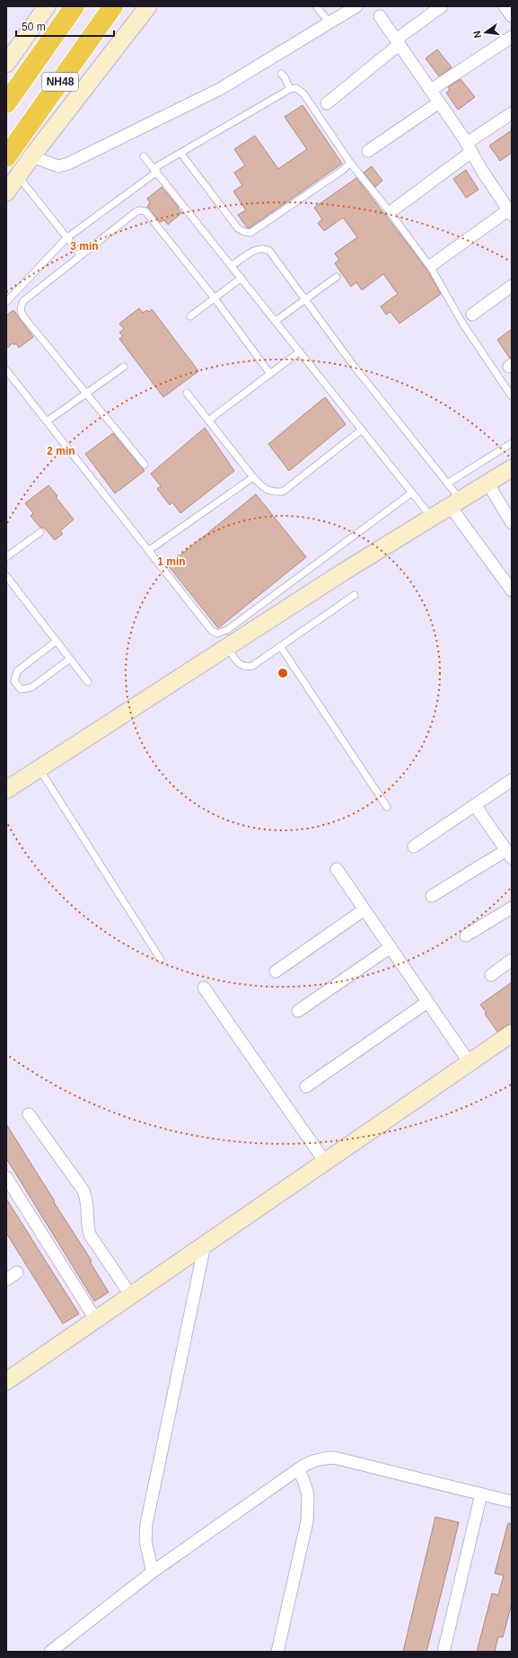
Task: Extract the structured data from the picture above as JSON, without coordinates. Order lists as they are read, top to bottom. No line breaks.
{"streets":{"highway":["NH48"]},"scale_bar":"50 m","north":"left","rings":["3 min","2 min","1 min"]}
